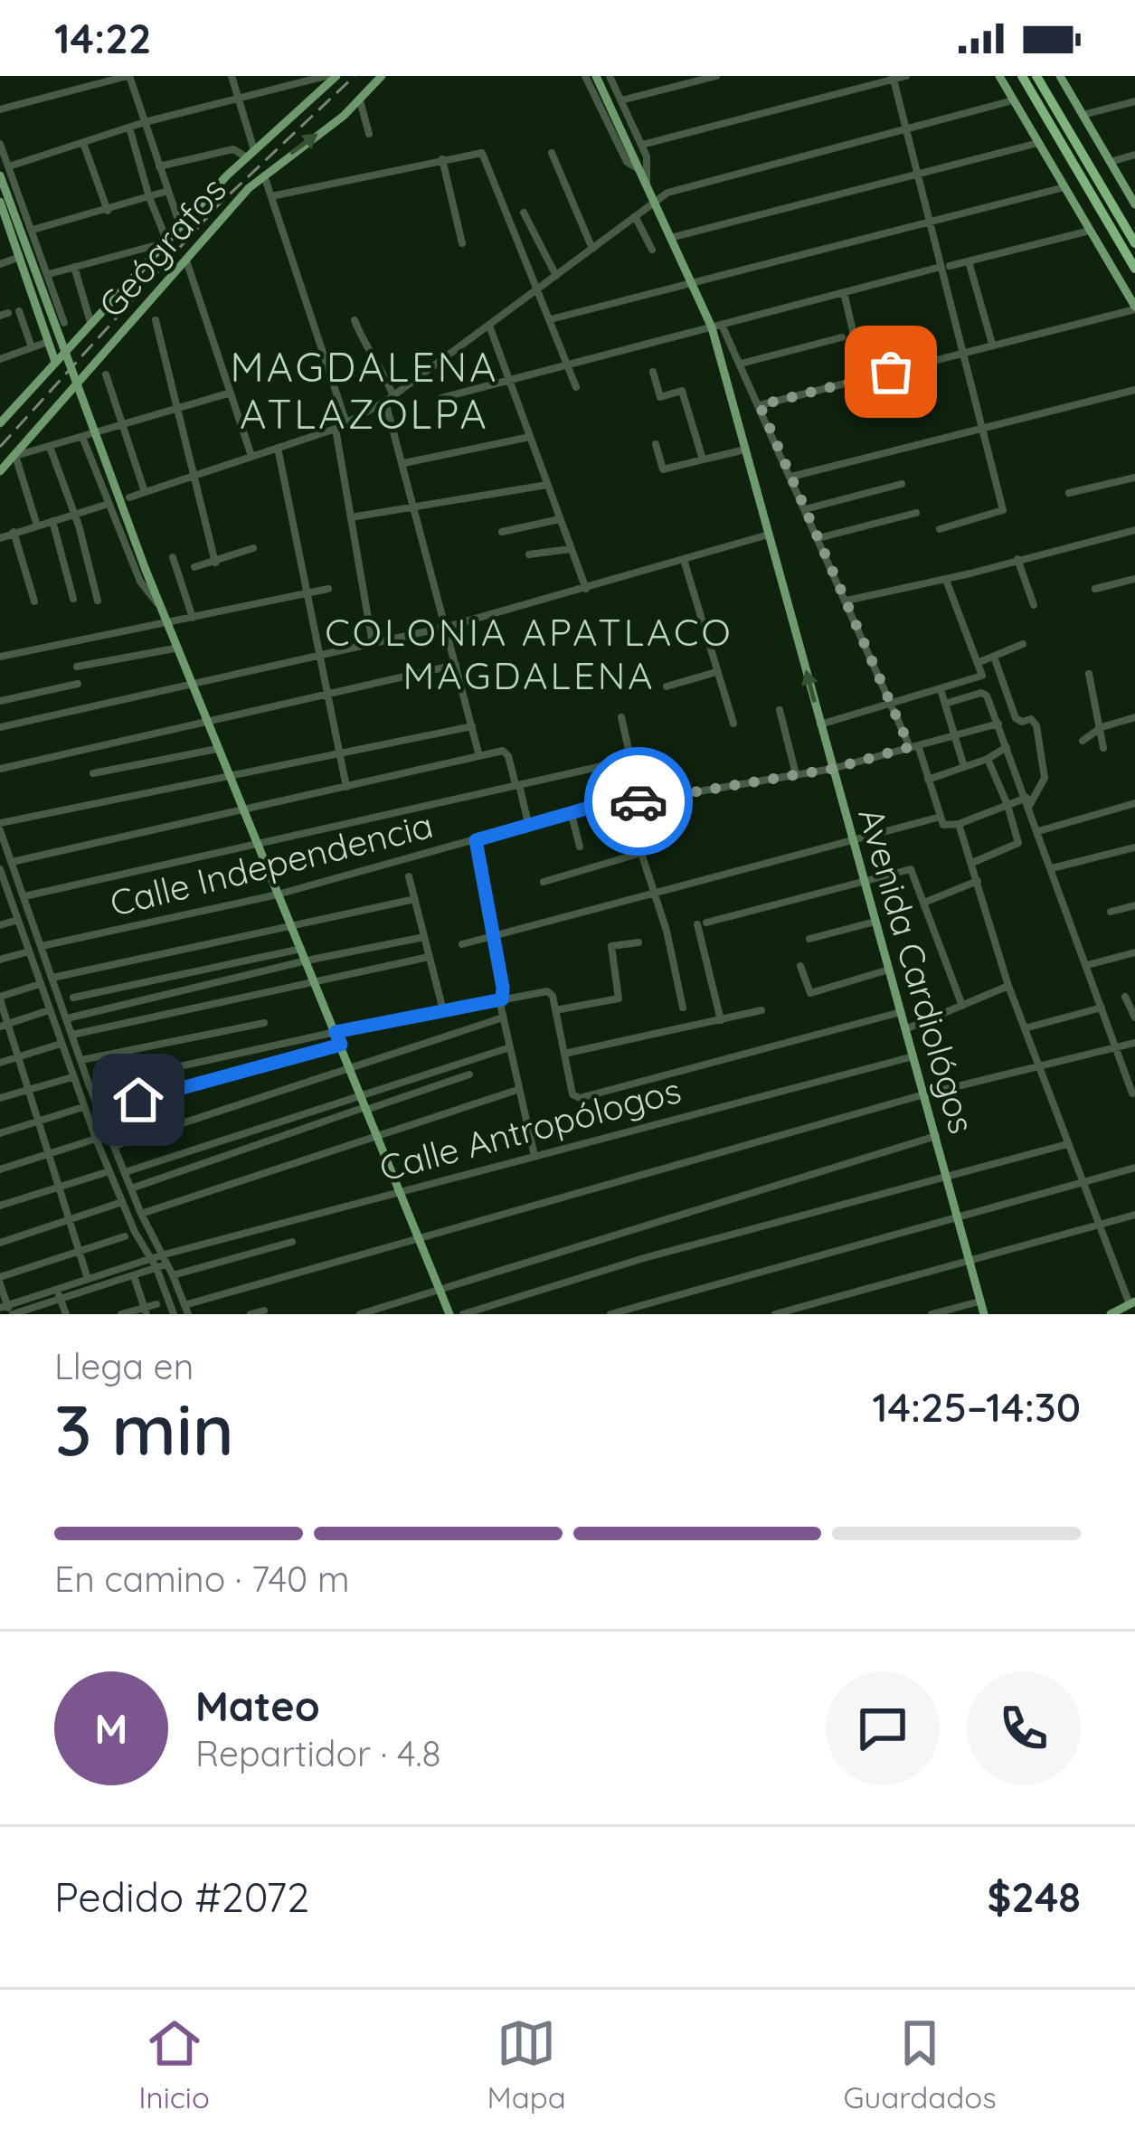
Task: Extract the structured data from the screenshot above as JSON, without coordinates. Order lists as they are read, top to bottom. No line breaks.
{"streets":{"main road":["Geógrafos","Avenida Cardiológos"],"street":["Calle Independencia","Calle Antropólogos"]},"crossings":[["Calle Independencia","Avenida Cardiológos"],["Avenida Cardiológos","Calle Antropólogos"]],"districts":["MAGDALENA ATLAZOLPA","COLONIA APATLACO MAGDALENA"],"page":{"status":"14:22","heading":["3 min","Llega en","14:25–14:30"],"panel":["Mateo","Repartidor · 4.8","Pedido #2072","$248"],"bar":"En camino · 740 m","round":"M","tabs":["Inicio","Mapa","Guardados"]}}
